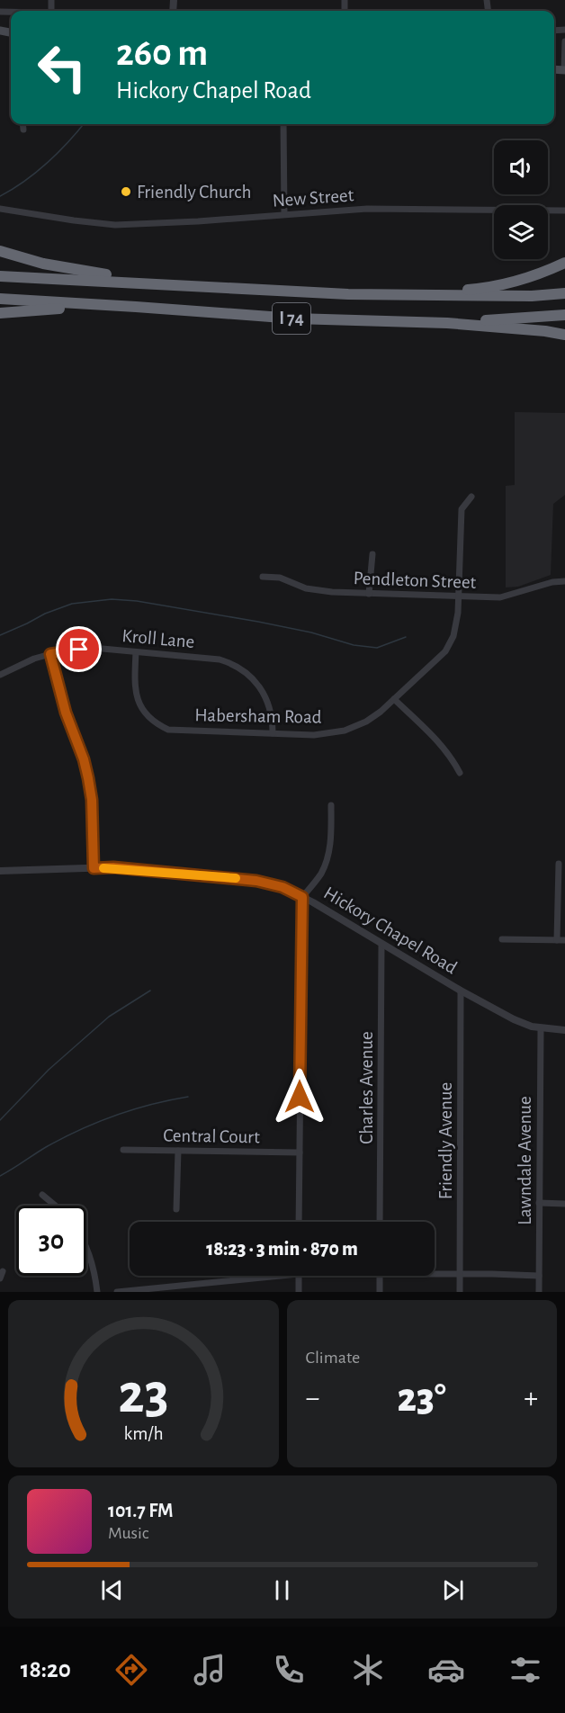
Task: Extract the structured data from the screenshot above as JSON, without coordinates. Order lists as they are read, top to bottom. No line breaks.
{"streets":{"highway":["I 74"],"street":["New Street","Pendleton Street","Kroll Lane","Habersham Road","Hickory Chapel Road","Charles Avenue","Central Court","Friendly Avenue","Lawndale Avenue"]},"crossings":[["Pendleton Street","Habersham Road"],["Kroll Lane","Habersham Road"],["Hickory Chapel Road","Charles Avenue"],["Hickory Chapel Road","Friendly Avenue"],["Hickory Chapel Road","Lawndale Avenue"]],"places":["Friendly Church"],"page":{"turn":["260 m","Hickory Chapel Road"],"limit":"30","trip":"18:23 · 3 min · 870 m","tile":"Climate","heat":["−","23°","+"],"song":["101.7 FM","Music"],"tabs":"18:20","gauge":["23","km/h"]}}
